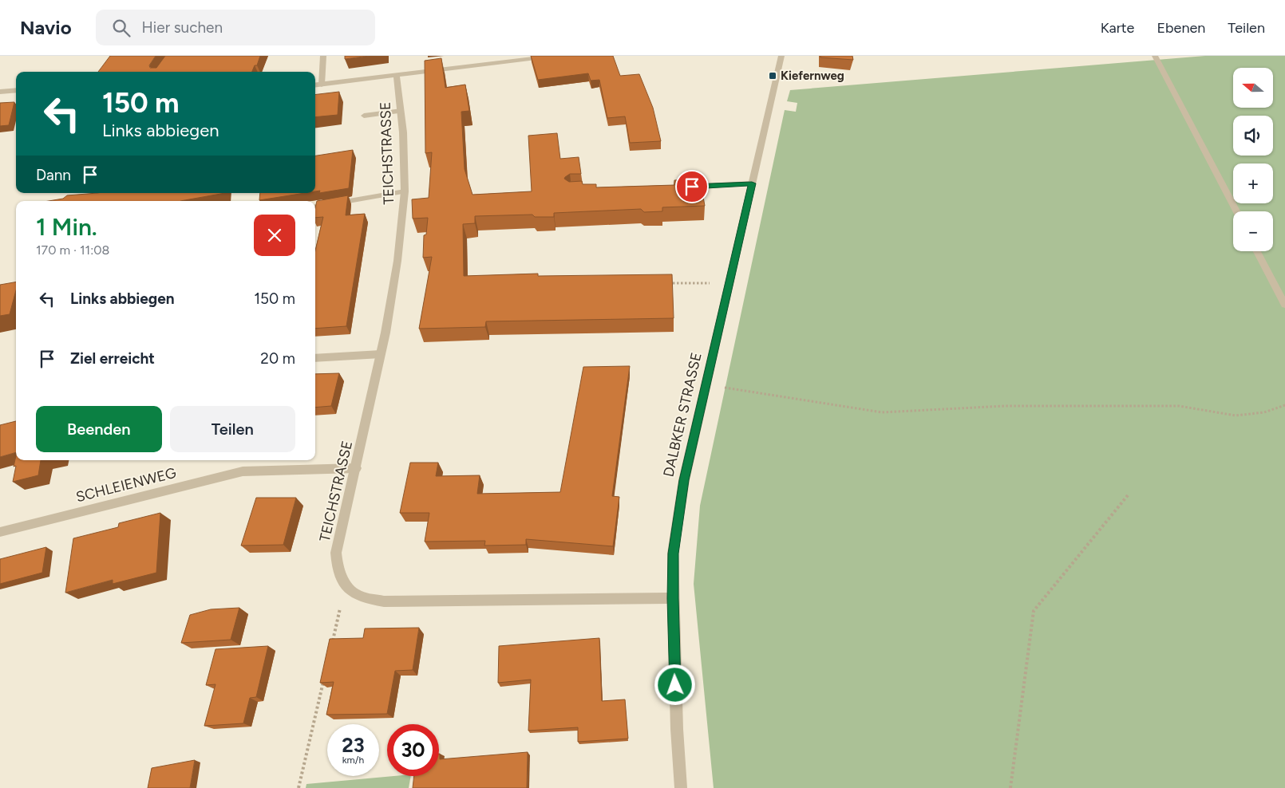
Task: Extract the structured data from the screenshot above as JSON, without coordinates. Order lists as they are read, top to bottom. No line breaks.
{"streets":{"street":["TEICHSTRASSE","DALBKER STRASSE","SCHLEIENWEG"]},"crossings":[["TEICHSTRASSE","DALBKER STRASSE"],["TEICHSTRASSE","SCHLEIENWEG"]],"places":{"transit":["Kiefernweg"]},"north":"left","page":{"header":"Navio","search":"Hier suchen","nav":["Karte","Ebenen","Teilen"],"map_buttons":["+","−"],"turn":["150 m","Links abbiegen"],"then":"Dann","heading":["1 Min.","170 m · 11:08"],"list":[{"name":"Links abbiegen","value":"150 m"},{"name":"Ziel erreicht","value":"20 m"}],"buttons":["Beenden","Teilen"],"speed":"23 km/h","limit":"30"}}
